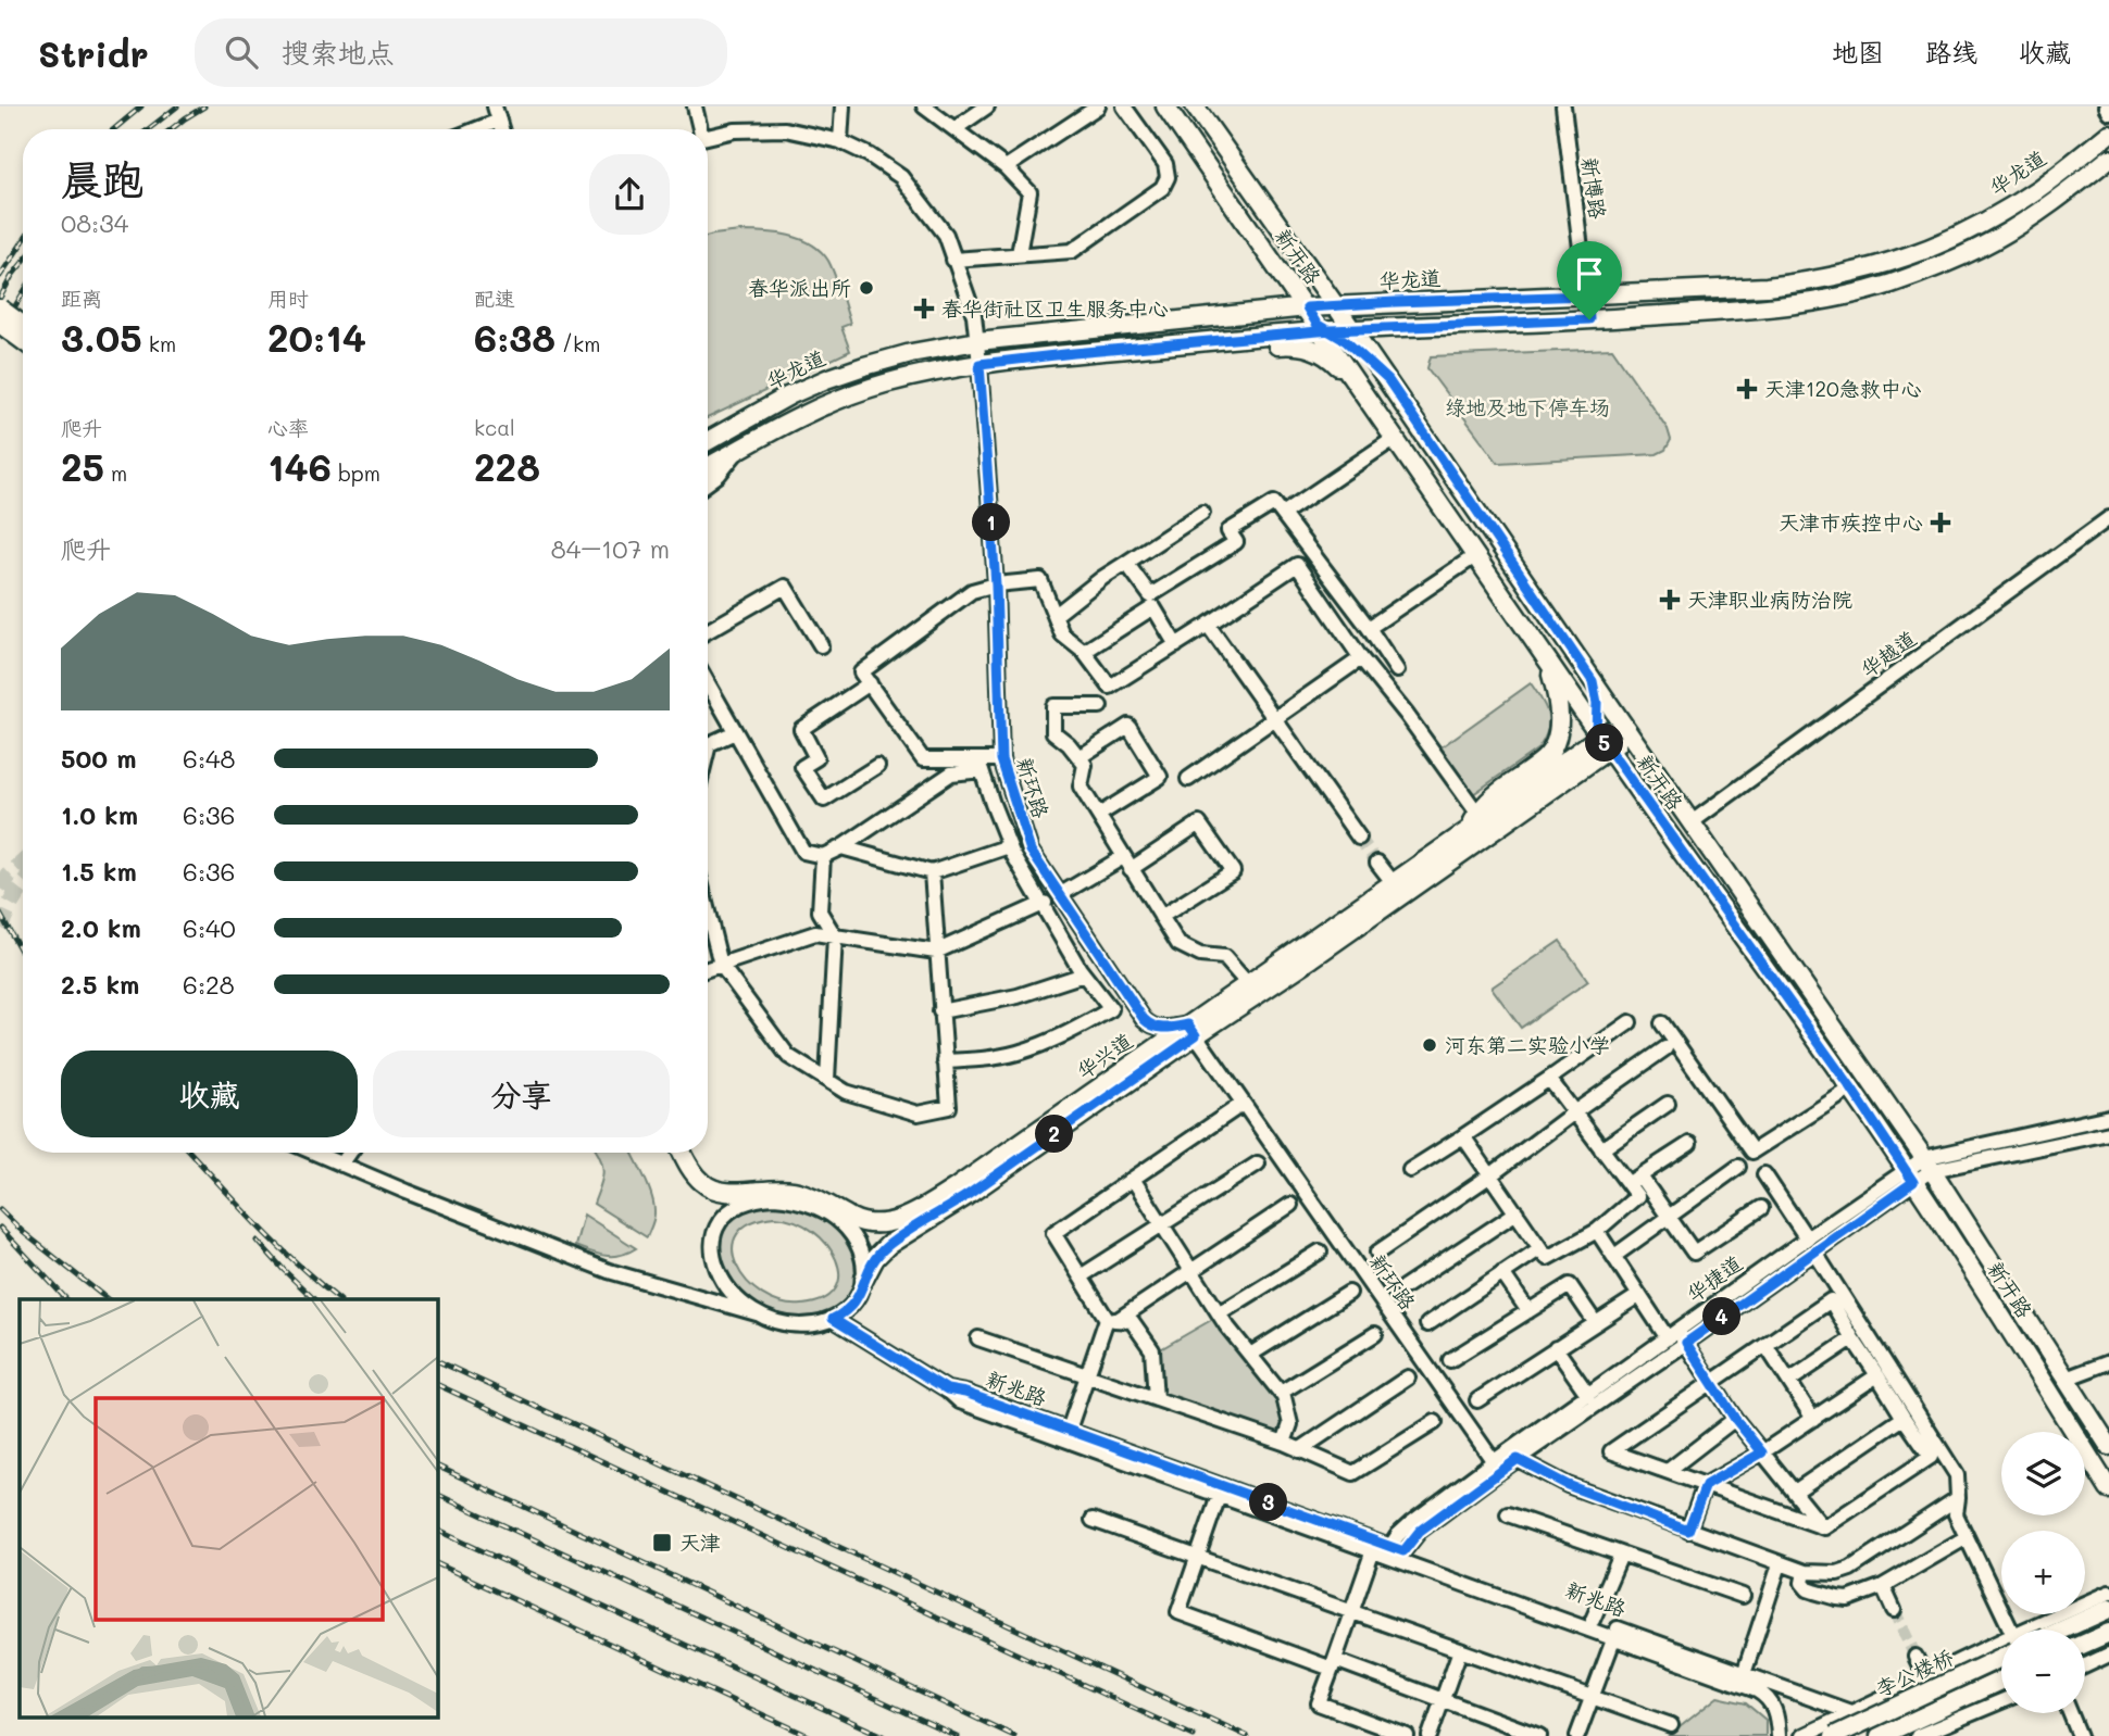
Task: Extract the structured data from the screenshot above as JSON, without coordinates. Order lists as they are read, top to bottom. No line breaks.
{"streets":{"main road":["华龙道","新开路","华兴道","李公楼桥"],"street":["新博路","华越道","新环路","华捷道","新兆路"]},"crossings":[["华龙道","新博路"],["华龙道","新开路"],["华龙道","新环路"],["新开路","华越道"],["新开路","华兴道"],["新开路","华捷道"],["新环路","华兴道"],["新环路","华捷道"],["华捷道","新兆路"]],"parks":["绿地及地下停车场"],"places":{"other":["春华派出所","河东第二实验小学"],"health":["春华街社区卫生服务中心","天津120急救中心","天津市疾控中心","天津职业病防治院"],"transit":["天津"]},"page":{"header":"Stridr","search":"搜索地点","nav":["地图","路线","收藏"],"heading":["晨跑","08:34"],"stats":[["距离","3.05 km"],["用时","20:14"],["配速","6:38 /km"],["爬升","25 m"],["心率","146 bpm"],["kcal","228"]],"pins":["1","5","2","4","3"],"chart":["爬升","84–107 m"],"list":[{"name":"500 m","note":"6:48"},{"name":"1.0 km","note":"6:36"},{"name":"1.5 km","note":"6:36"},{"name":"2.0 km","note":"6:40"},{"name":"2.5 km","note":"6:28"}],"buttons":["收藏","分享"],"map_buttons":["+","−"]}}
